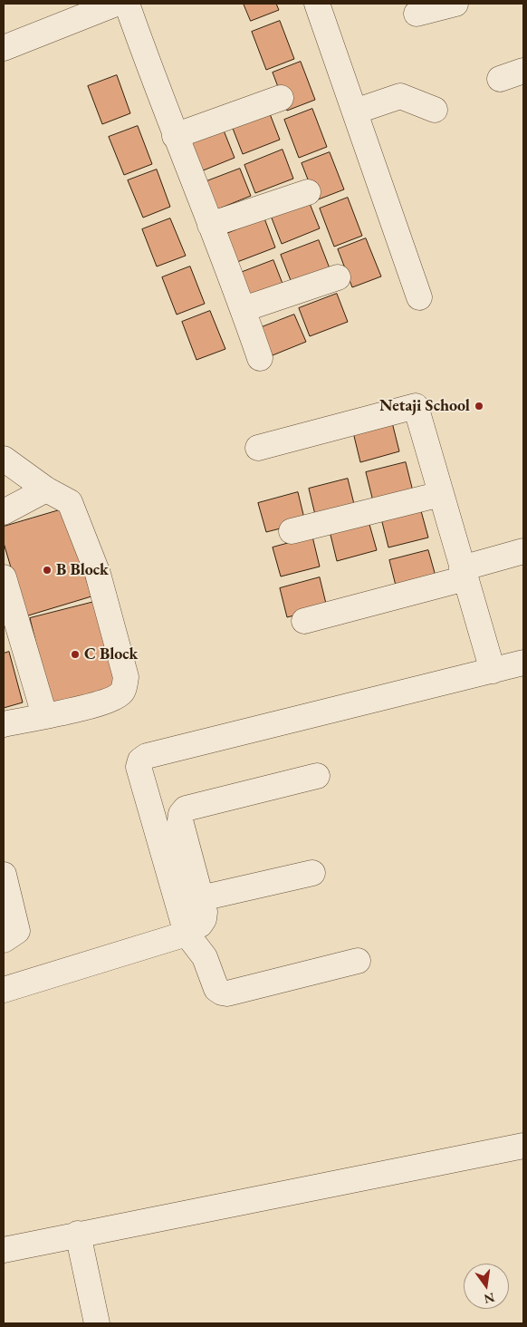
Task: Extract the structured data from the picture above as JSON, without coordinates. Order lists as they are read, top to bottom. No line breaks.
{"places":["Netaji School","B Block","C Block"],"north":"bottom"}
